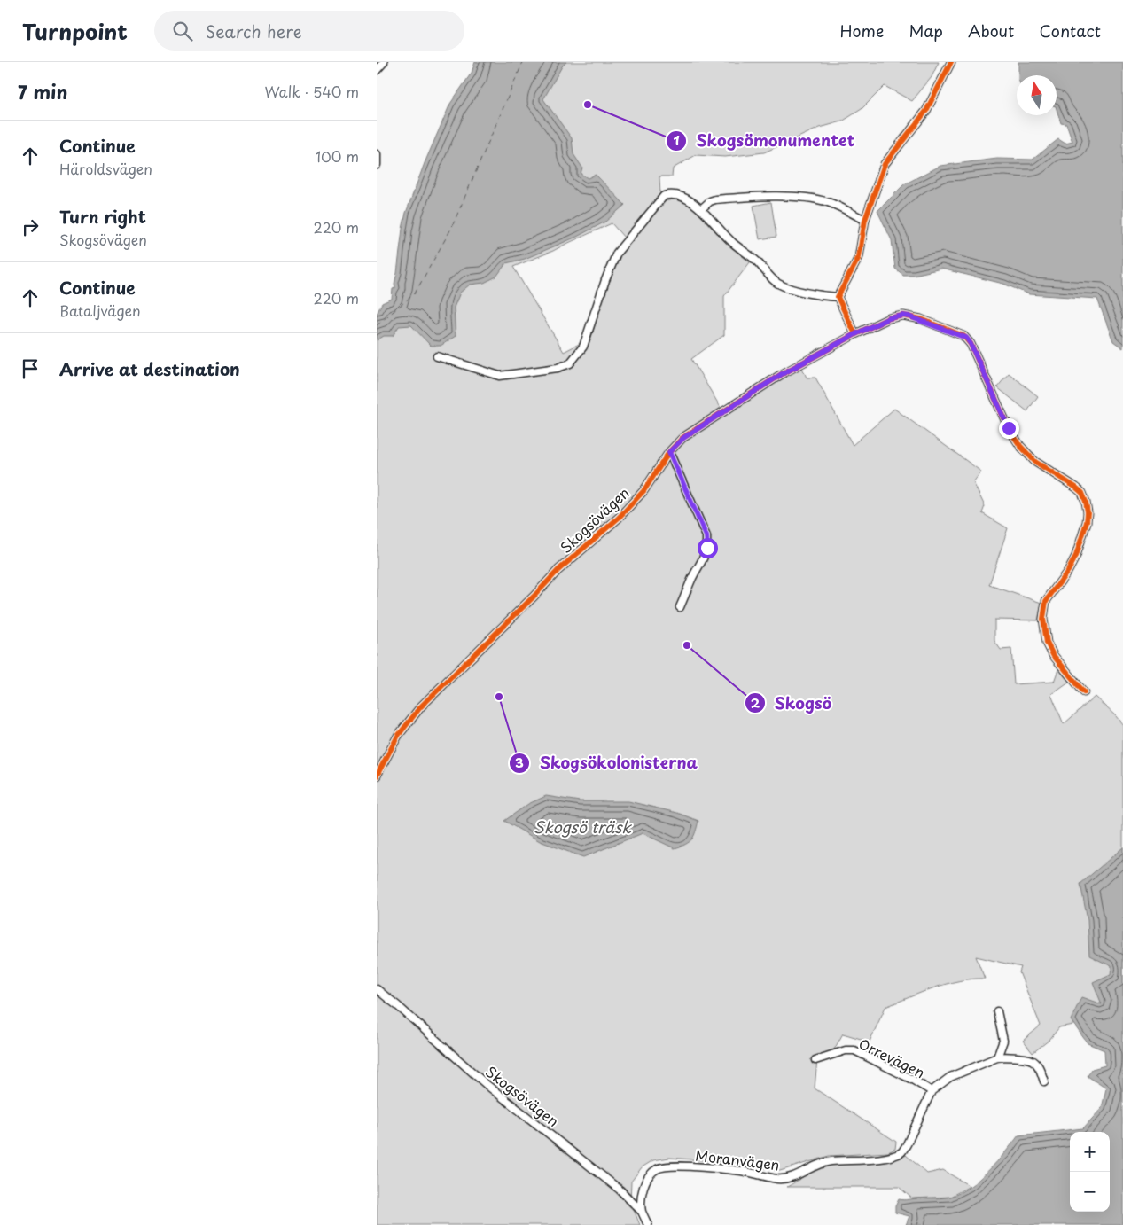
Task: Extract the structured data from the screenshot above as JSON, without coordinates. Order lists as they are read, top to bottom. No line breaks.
{"streets":{"street":["Skogsövägen","Orrevägen","Moranvägen"]},"crossings":[["Skogsövägen","Moranvägen"],["Orrevägen","Moranvägen"]],"water":["Skogsö träsk"],"places":["Skogsömonumentet","Skogsö","Skogsökolonisterna"],"north":"top","page":{"header":"Turnpoint","search":"Search here","nav":["Home","Map","About","Contact"],"heading":["7 min","Walk · 540 m"],"list":[["Continue","Häroldsvägen","100 m"],["Turn right","Skogsövägen","220 m"],["Continue","Bataljvägen","220 m"],"Arrive at destination"],"map_buttons":["+","−"]}}
